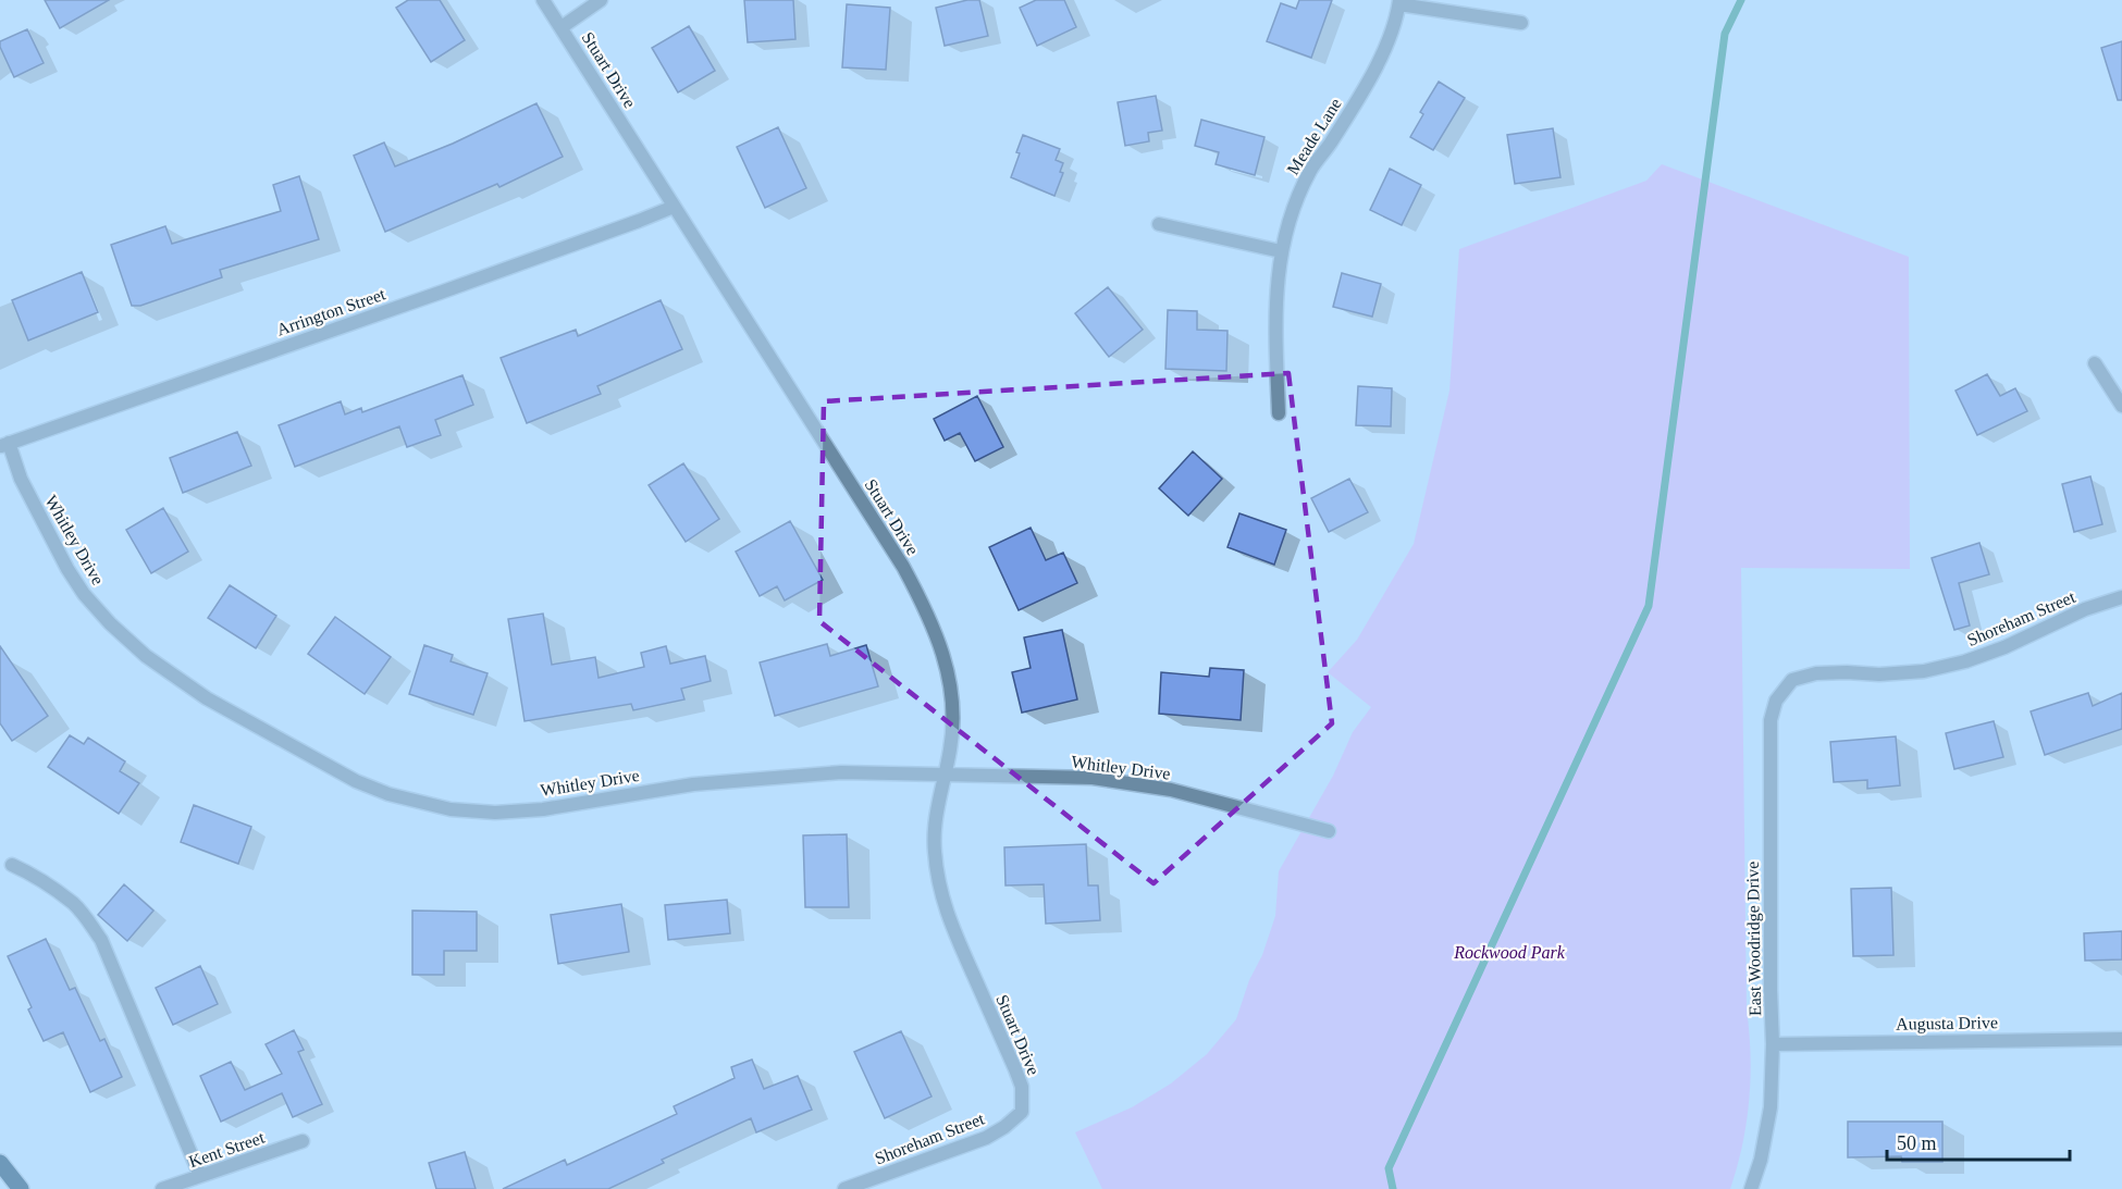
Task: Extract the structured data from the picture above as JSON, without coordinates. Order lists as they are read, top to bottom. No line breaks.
{"streets":{"street":["Stuart Drive","Meade Lane","Arrington Street","Whitley Drive","Shoreham Street","East Woodridge Drive","Augusta Drive","Kent Street"]},"crossings":[["Stuart Drive","Arrington Street"],["Stuart Drive","Whitley Drive"],["Stuart Drive","Shoreham Street"],["Arrington Street","Whitley Drive"],["Shoreham Street","East Woodridge Drive"],["East Woodridge Drive","Augusta Drive"]],"parks":["Rockwood Park"],"scale_bar":"50 m"}
